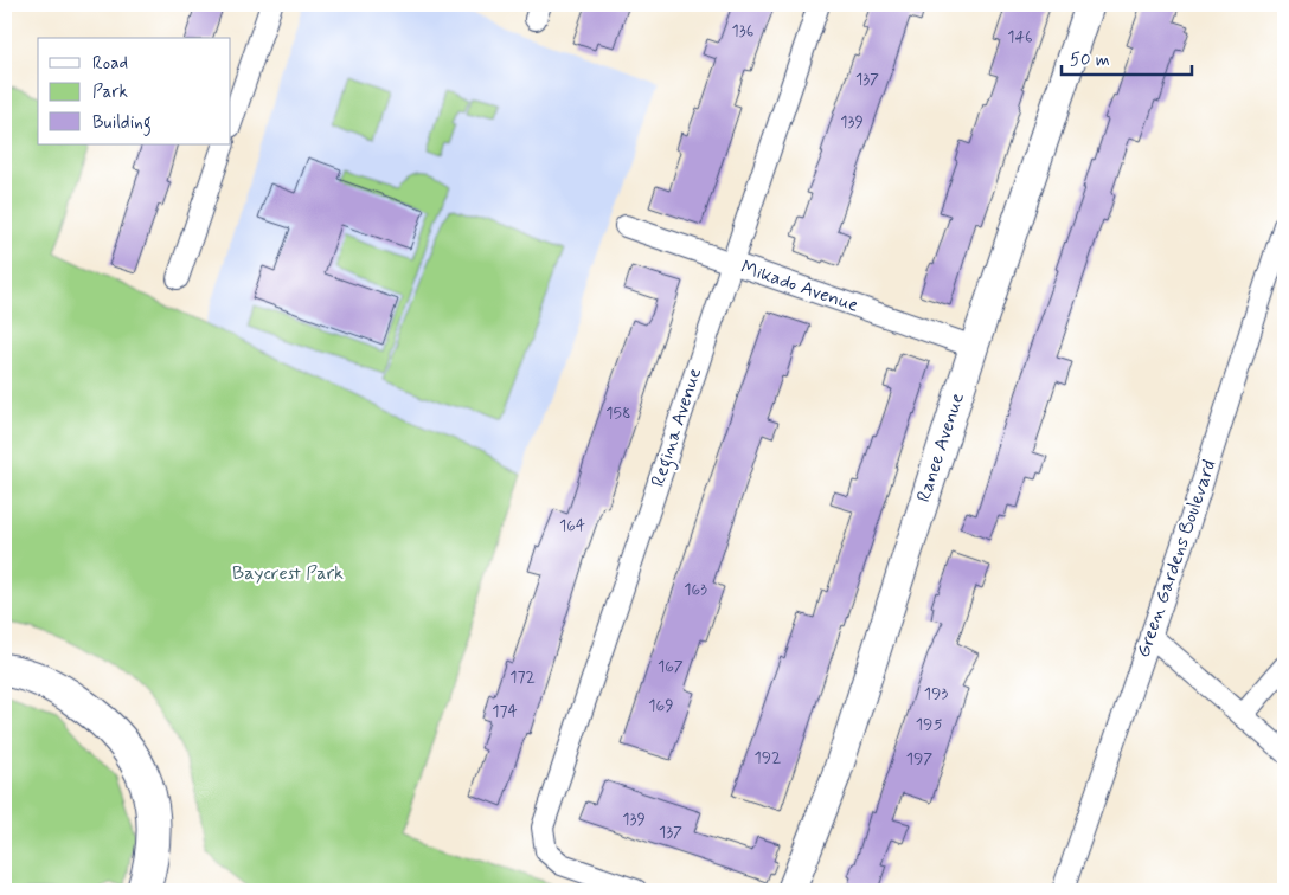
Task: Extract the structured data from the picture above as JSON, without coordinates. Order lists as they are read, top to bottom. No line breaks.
{"streets":{"street":["Mikado Avenue","Regina Avenue","Ranee Avenue","Green Gardens Boulevard"]},"crossings":[["Mikado Avenue","Regina Avenue"],["Mikado Avenue","Ranee Avenue"]],"parks":["Baycrest Park"],"house_numbers":["136","146","137","139","158","164","163","167","172","193","169","174","195","192","197","139","137"],"legend":["Road","Park","Building"],"scale_bar":"50 m"}
